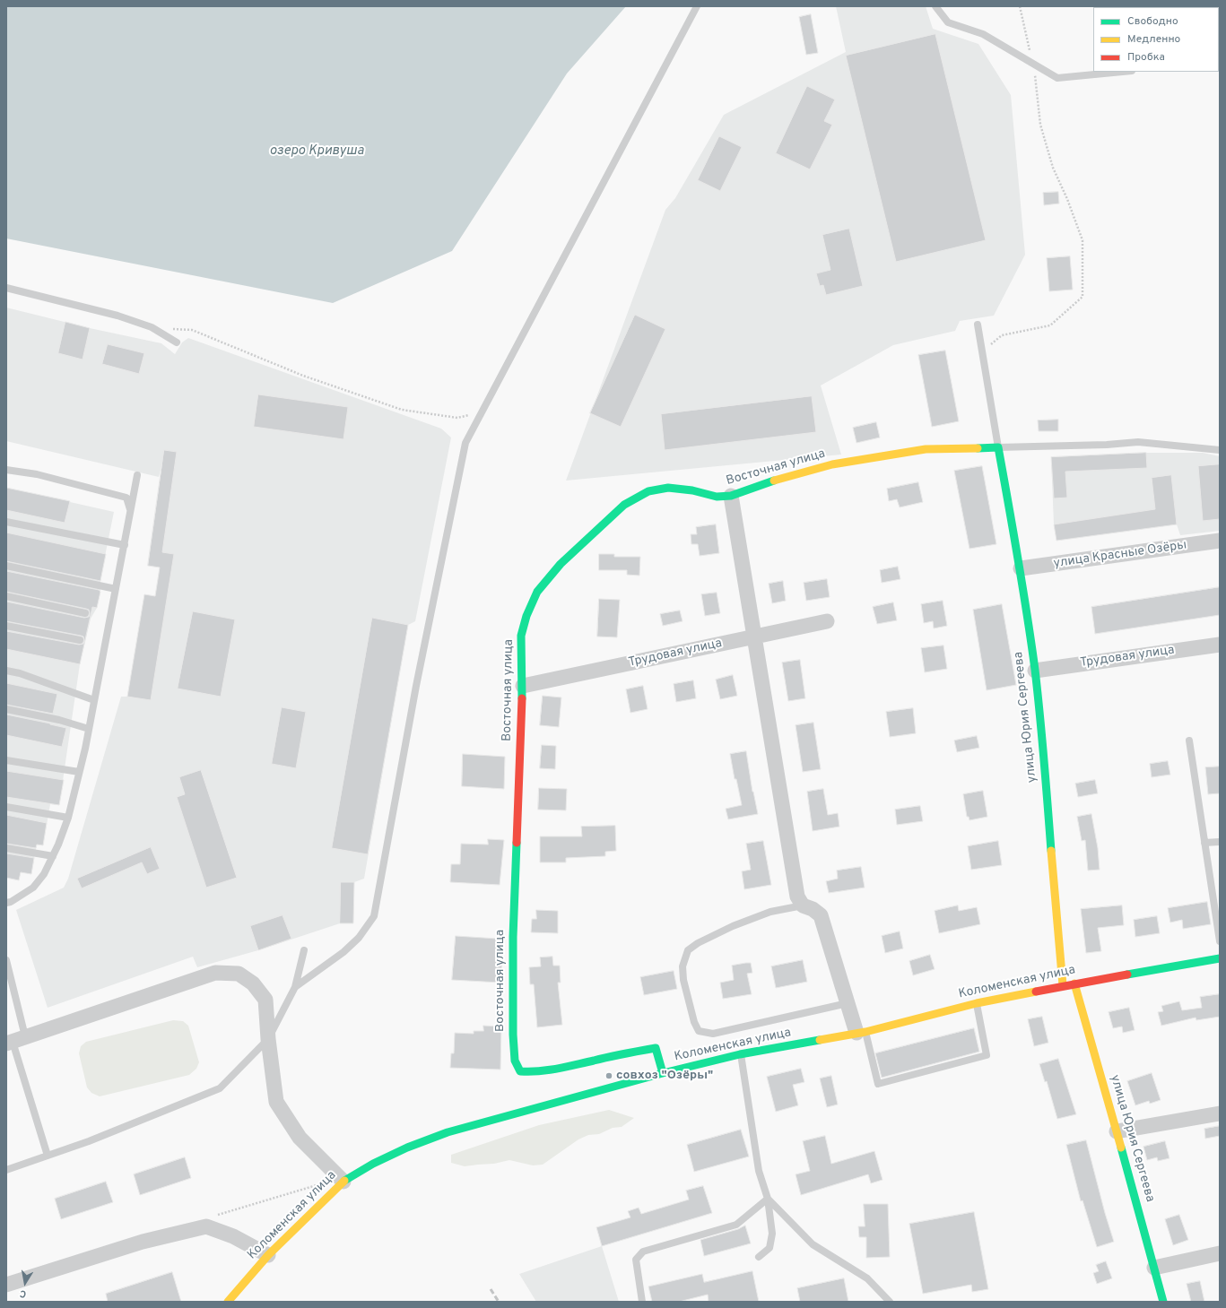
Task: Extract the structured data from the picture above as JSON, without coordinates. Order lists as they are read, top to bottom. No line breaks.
{"streets":{"street":["Восточная улица","улица Красные Озёры","Трудовая улица","улица Юрия Сергеева","Коломенская улица"]},"crossings":[["Восточная улица","Трудовая улица"],["Восточная улица","улица Юрия Сергеева"],["Восточная улица","Коломенская улица"],["улица Красные Озёры","улица Юрия Сергеева"],["Трудовая улица","улица Юрия Сергеева"],["улица Юрия Сергеева","Коломенская улица"]],"water":["озеро Кривуша"],"places":["совхоз \"Озёры\""],"legend":["Свободно","Медленно","Пробка"],"north":"bottom"}
